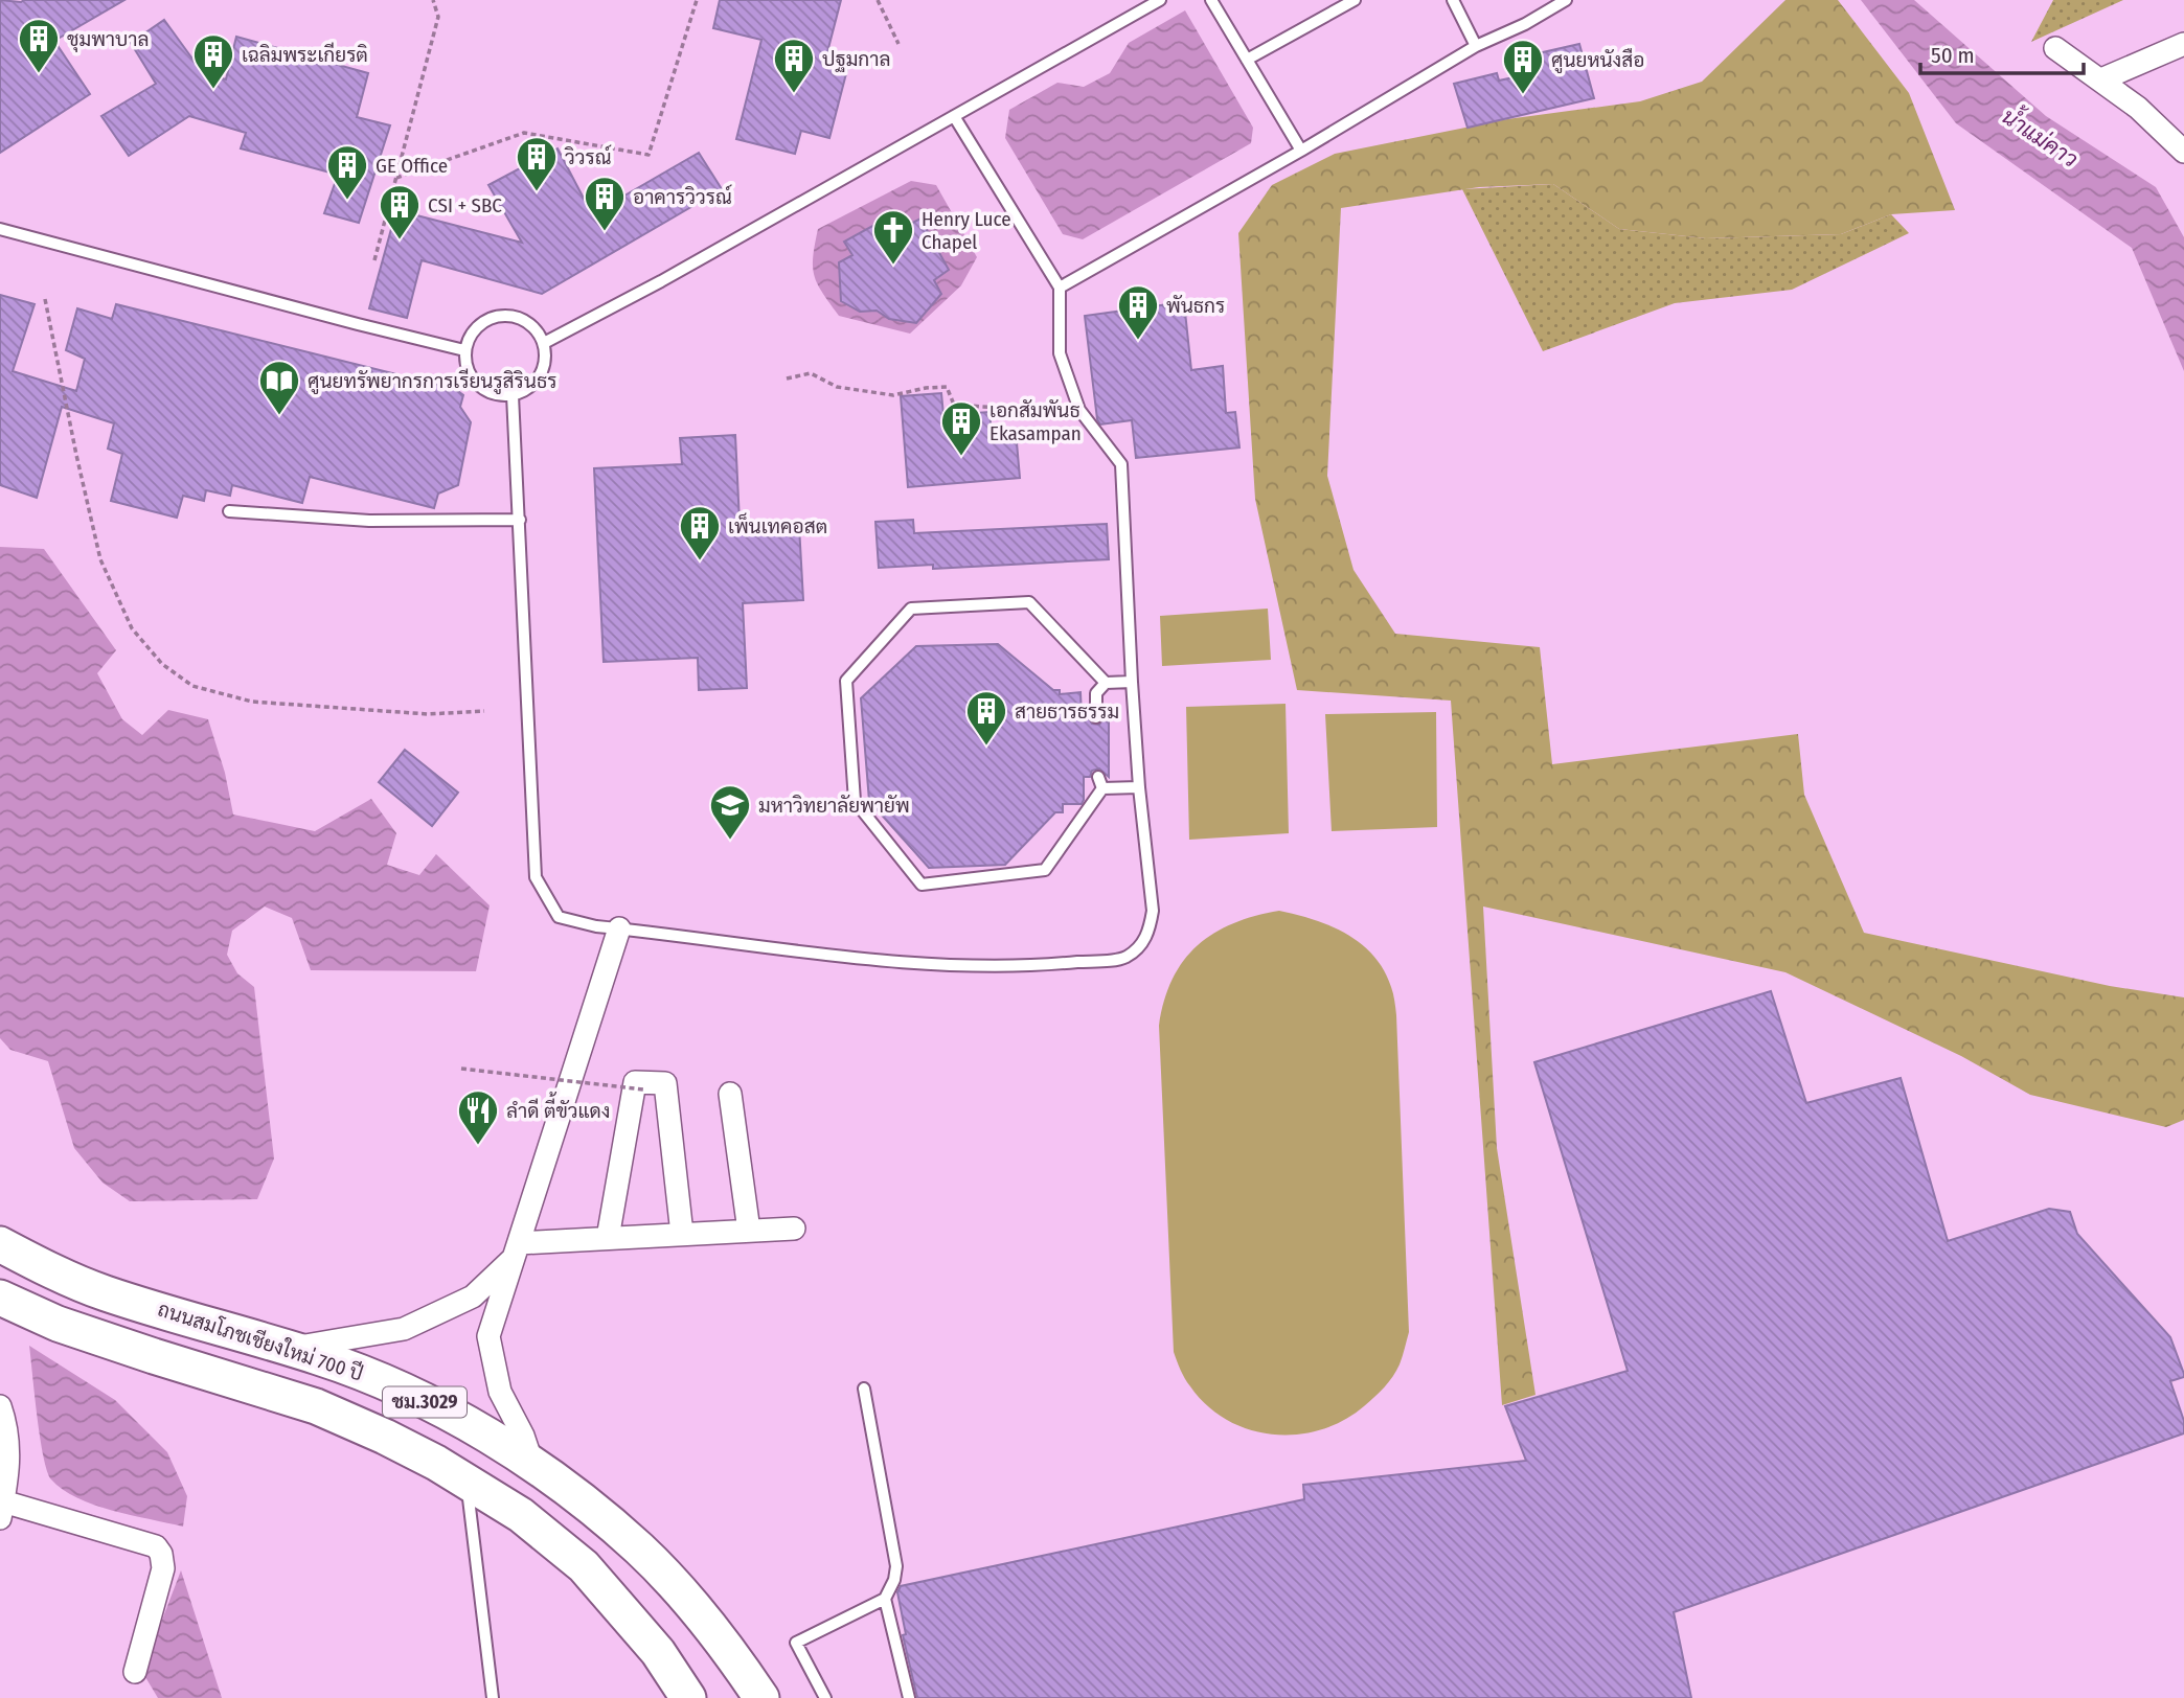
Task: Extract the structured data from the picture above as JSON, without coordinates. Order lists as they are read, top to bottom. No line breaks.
{"streets":{"main road":["ถนนสมโภชเชียงใหม่ 700 ปี","ชม.3029"]},"water":["น้ำแม่คาว"],"places":{"building":["ชุมพาบาล","เฉลิมพระเกียรติ","ปฐมกาล","ศูนยหนังสือ","วิวรณ์","GE Office","อาคารวิวรณ์","CSI + SBC","พันธกร","เอกสัมพันธ Ekasampan","เพ็นเทคอสต","สายธารธรรม"],"church":["Henry Luce Chapel"],"library":["ศูนยทรัพยากรการเรียนรูสิรินธร"],"school or university":["มหาวิทยาลัยพายัพ"],"restaurant":["ลำดี ตี้ขัวแดง"]},"scale_bar":"50 m"}
